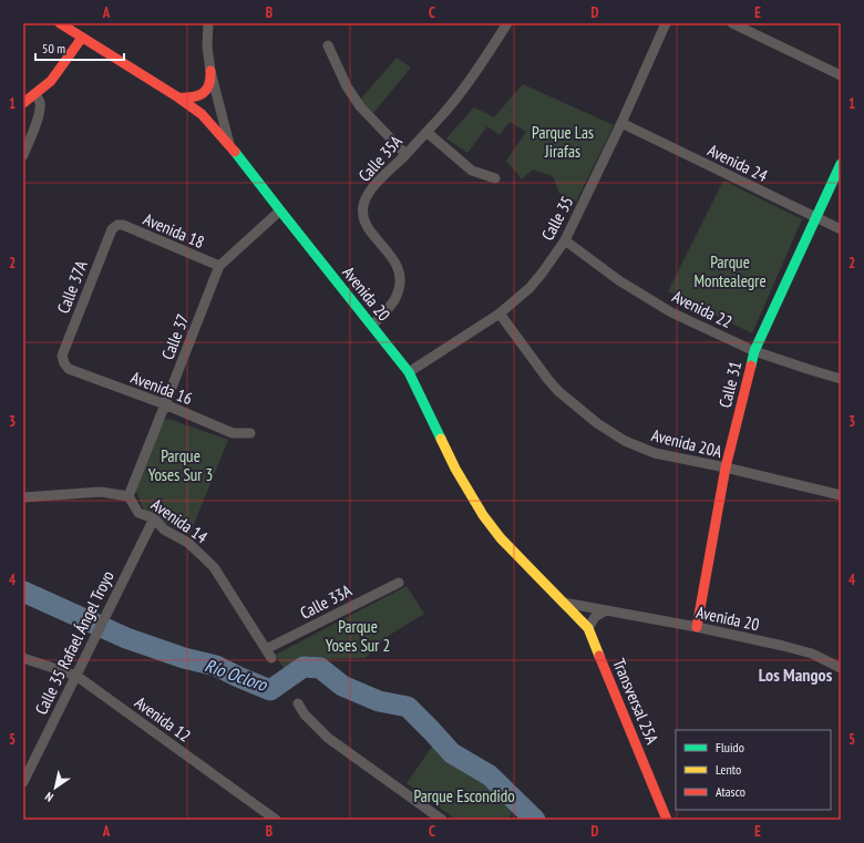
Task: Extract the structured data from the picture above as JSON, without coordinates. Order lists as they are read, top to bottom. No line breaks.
{"streets":{"main road":["Avenida 20","Calle 31","Transversal 25A"],"street":["Calle 35A","Avenida 24","Calle 35","Avenida 18","Calle 37A","Avenida 22","Calle 37","Avenida 16","Avenida 20A","Avenida 14","Calle 33A","Calle 35 Rafael Ángel Troyo","Avenida 12"]},"crossings":[["Calle 35A","Avenida 20"],["Avenida 24","Calle 35"],["Avenida 24","Calle 31"],["Calle 35","Avenida 20"],["Calle 35","Avenida 22"],["Calle 35","Avenida 20A"],["Avenida 18","Calle 37A"],["Avenida 18","Calle 37"],["Calle 37A","Avenida 16"],["Avenida 20","Calle 37"],["Avenida 20","Calle 31"],["Avenida 20","Transversal 25A"],["Avenida 22","Calle 31"],["Calle 37","Avenida 16"],["Calle 37","Avenida 14"],["Calle 31","Avenida 20A"],["Avenida 14","Calle 33A"],["Avenida 14","Calle 35 Rafael Ángel Troyo"],["Calle 35 Rafael Ángel Troyo","Avenida 12"]],"districts":["Los Mangos"],"water":["Río Ocloro"],"parks":["Parque Las Jirafas","Parque Montealegre","Parque Yoses Sur 3","Parque Yoses Sur 2","Parque Escondido"],"legend":["Fluido","Lento","Atasco"],"scale_bar":"50 m","north":"bottom left","grid":{"columns":["A","B","C","D","E"],"rows":["1","2","3","4","5"]}}
